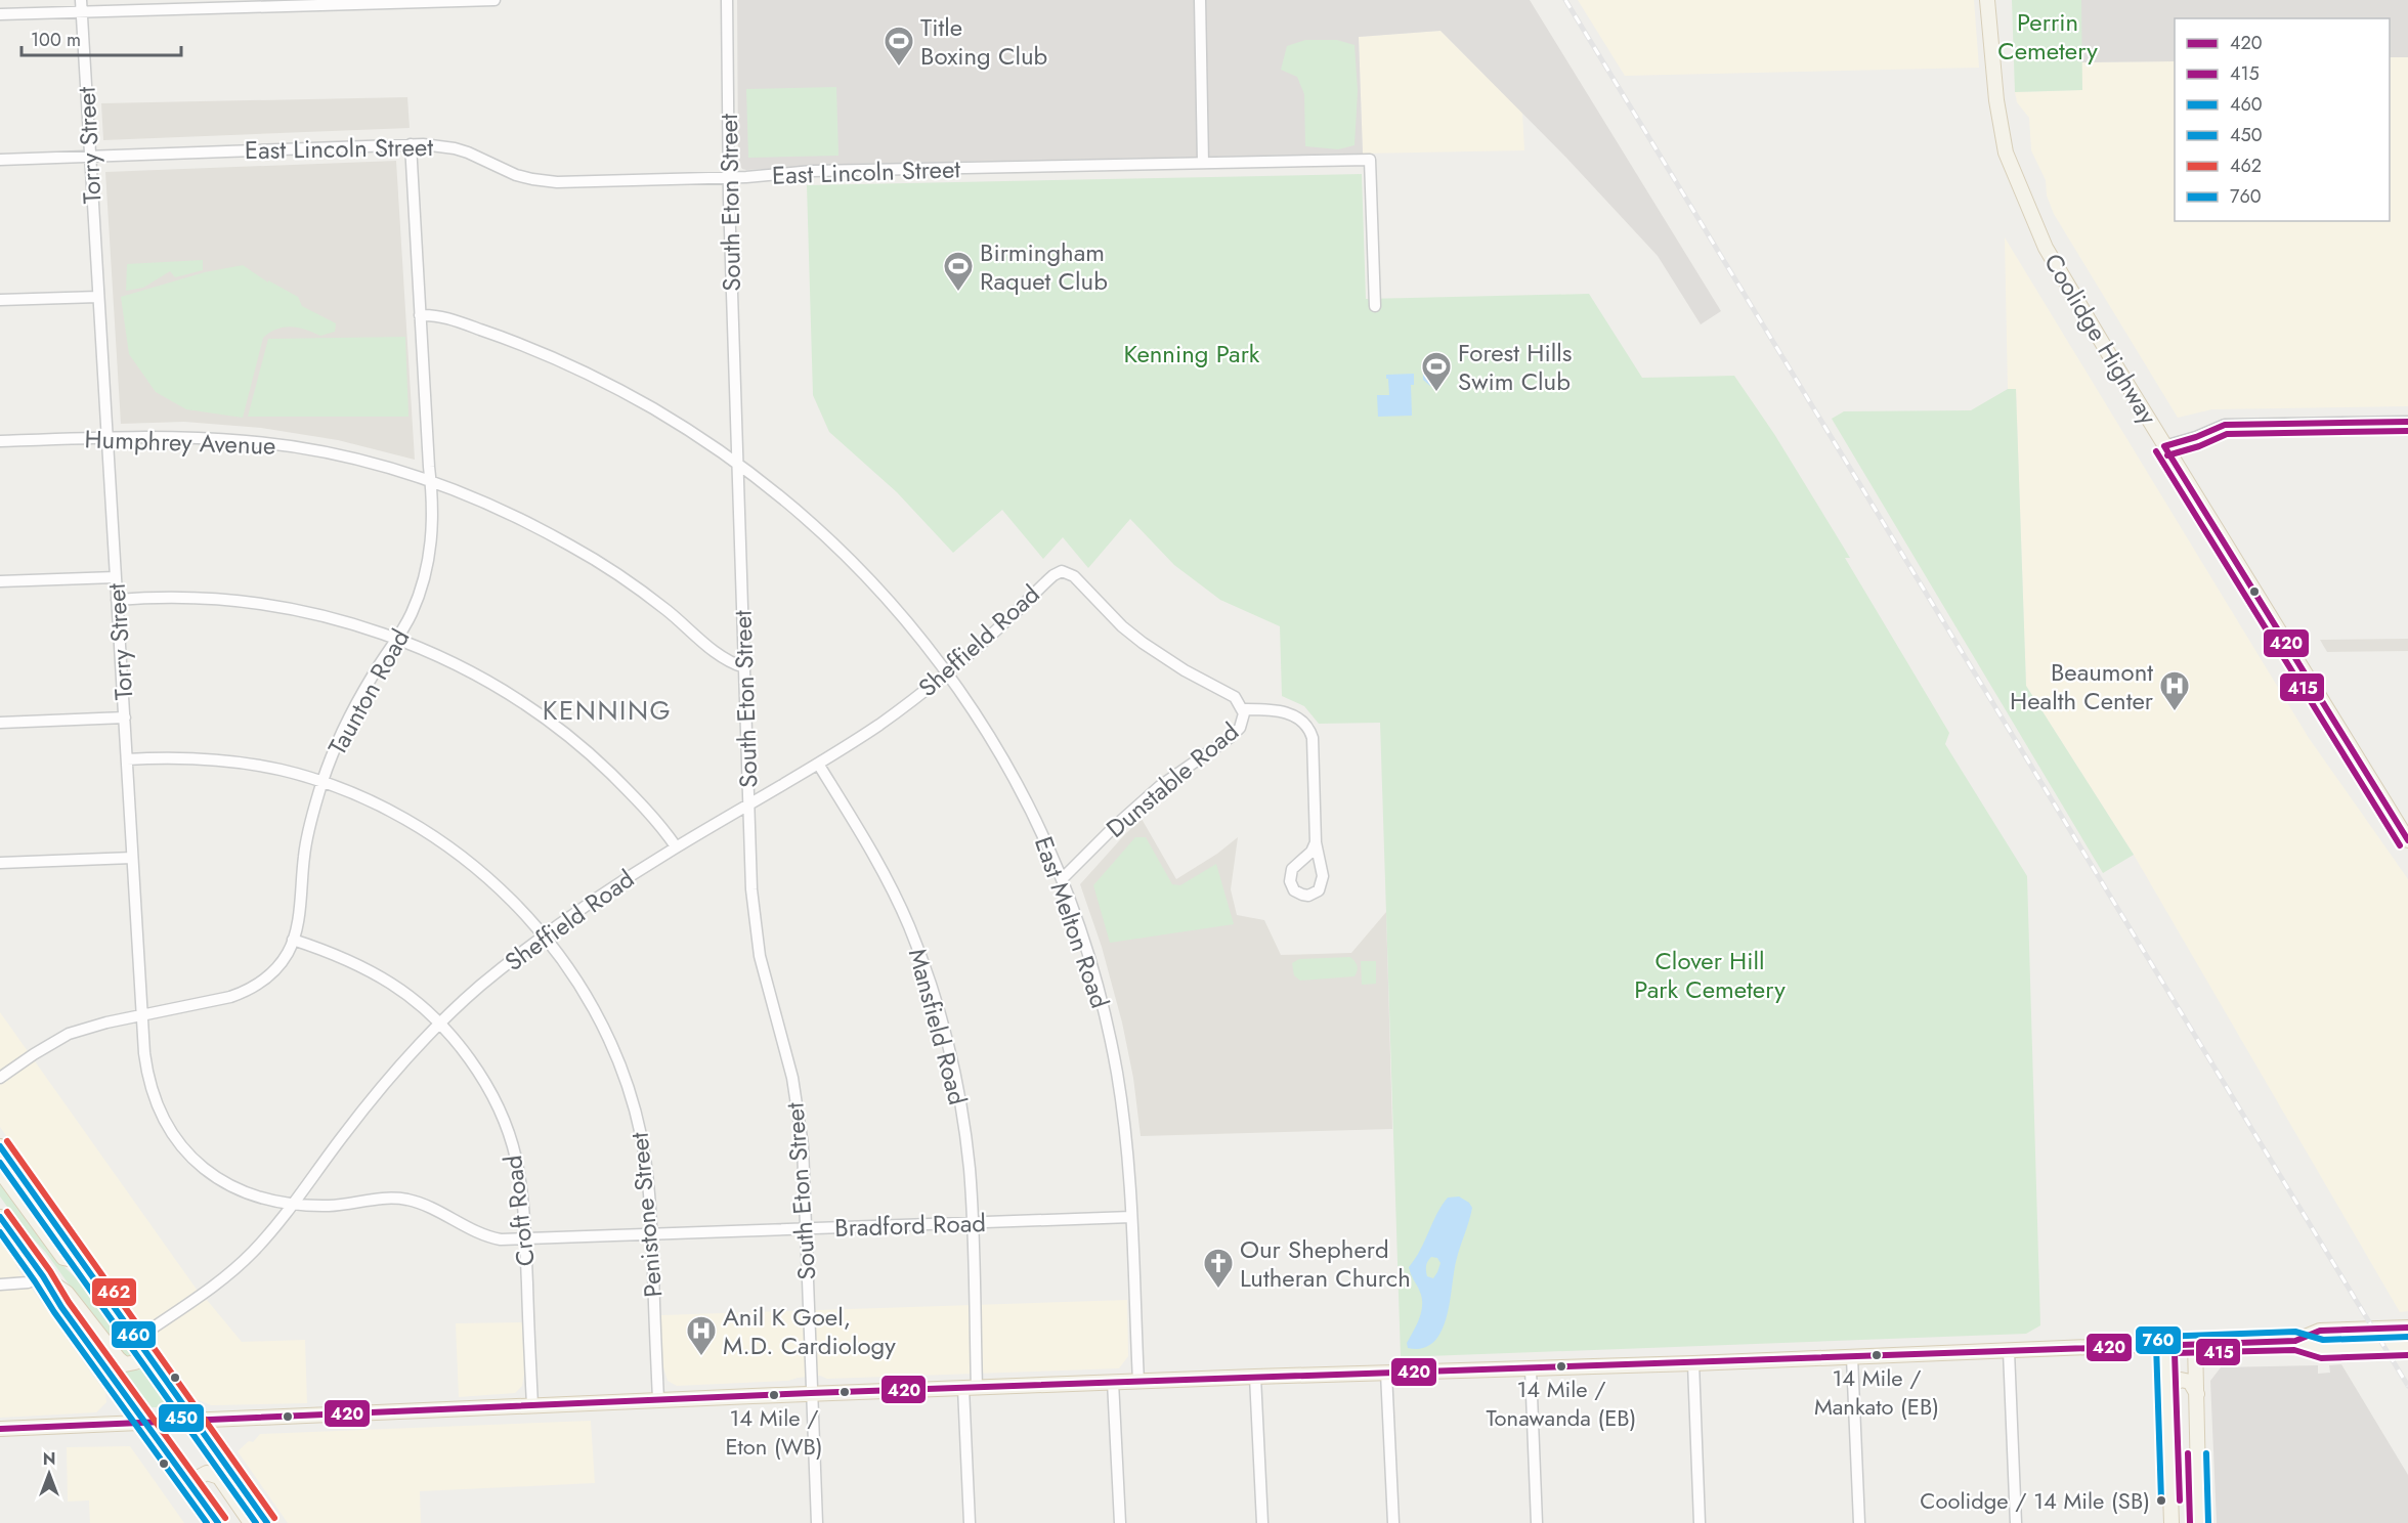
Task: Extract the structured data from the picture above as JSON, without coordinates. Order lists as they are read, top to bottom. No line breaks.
{"streets":{"main road":["Coolidge Highway"],"street":["Torry Street","East Lincoln Street","South Eton Street","Humphrey Avenue","Sheffield Road","Taunton Road","Dunstable Road","East Melton Road","Mansfield Road","Croft Road","Penistone Street","Bradford Road"]},"crossings":[["Torry Street","East Lincoln Street"],["Torry Street","Humphrey Avenue"],["Torry Street","Sheffield Road"],["Torry Street","Taunton Road"],["Torry Street","Penistone Street"],["Torry Street","Bradford Road"],["East Lincoln Street","South Eton Street"],["East Lincoln Street","Taunton Road"],["South Eton Street","Humphrey Avenue"],["South Eton Street","Sheffield Road"],["South Eton Street","East Melton Road"],["South Eton Street","Bradford Road"],["Humphrey Avenue","Taunton Road"],["Sheffield Road","Dunstable Road"],["Sheffield Road","East Melton Road"],["Sheffield Road","Mansfield Road"],["Sheffield Road","Croft Road"],["Sheffield Road","Penistone Street"],["Sheffield Road","Bradford Road"],["Taunton Road","East Melton Road"],["Taunton Road","Croft Road"],["Taunton Road","Penistone Street"],["Dunstable Road","East Melton Road"],["East Melton Road","Bradford Road"],["Mansfield Road","Bradford Road"],["Croft Road","Bradford Road"],["Penistone Street","Bradford Road"]],"districts":["KENNING"],"parks":["Perrin Cemetery","Kenning Park","Clover Hill Park Cemetery"],"places":{"sports":["Title Boxing Club","Birmingham Raquet Club","Forest Hills Swim Club"],"hospital":["Beaumont Health Center","Anil K Goel, M.D. Cardiology"],"church":["Our Shepherd Lutheran Church"],"other":["14 Mile / Mankato (EB)","14 Mile / Tonawanda (EB)","14 Mile / Eton (WB)","Coolidge / 14 Mile (SB)"]},"lines":["transit line 420","transit line 415","transit line 462","transit line 460","transit line 450","transit line 760"],"legend":["420","415","460","450","462","760"],"scale_bar":"100 m","north":"top"}
